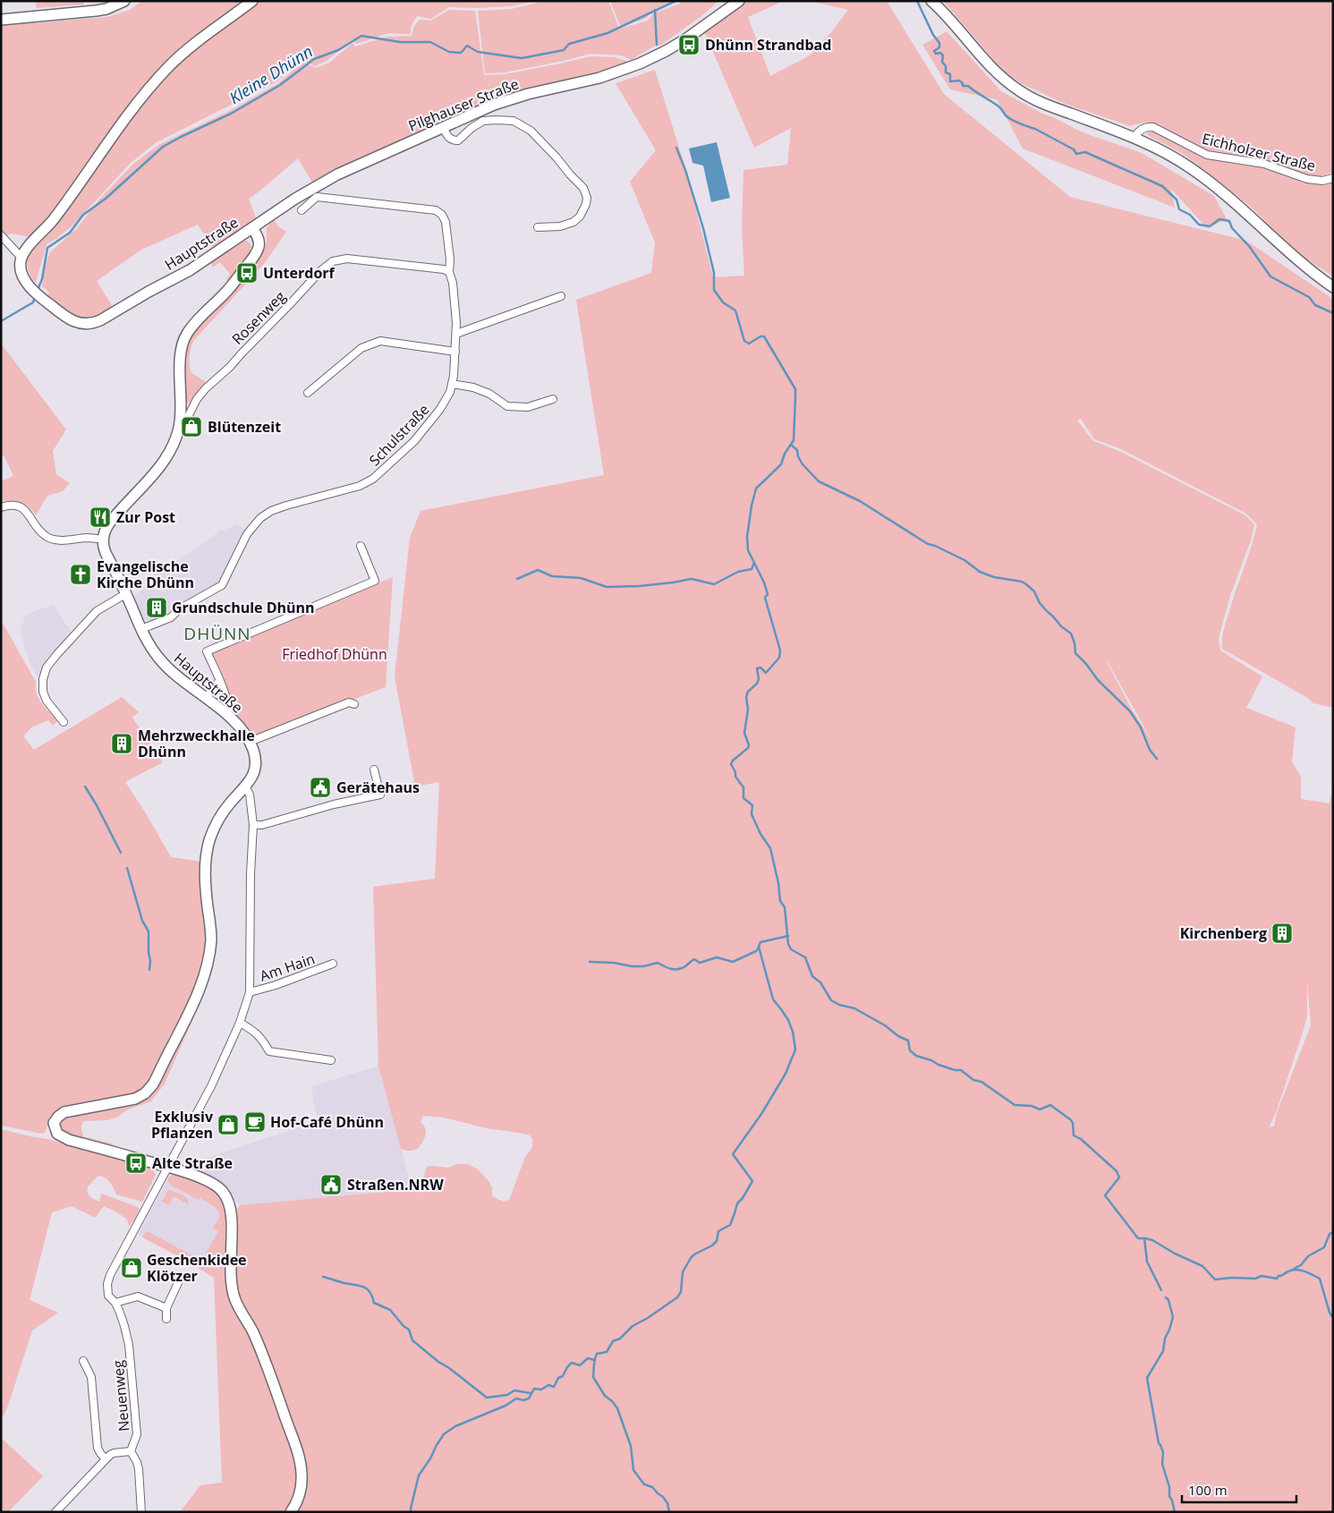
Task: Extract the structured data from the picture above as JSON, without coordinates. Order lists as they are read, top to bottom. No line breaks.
{"streets":{"main road":["Pilghauser Straße","Hauptstraße"],"street":["Eichholzer Straße","Rosenweg","Schulstraße","Am Hain","Neuenweg"]},"crossings":[["Pilghauser Straße","Hauptstraße"],["Hauptstraße","Rosenweg"],["Hauptstraße","Schulstraße"],["Hauptstraße","Neuenweg"],["Rosenweg","Schulstraße"]],"districts":["DHÜNN"],"water":["Kleine Dhünn"],"parks":["Friedhof Dhünn"],"places":{"bus stop":["Dhünn Strandbad","Unterdorf","Alte Straße"],"shop":["Blütenzeit","Exklusiv Pflanzen","Geschenkidee Klötzer"],"restaurant":["Zur Post"],"church":["Evangelische Kirche Dhünn"],"building":["Grundschule Dhünn","Mehrzweckhalle Dhünn","Kirchenberg"],"public building":["Gerätehaus","Straßen.NRW"],"cafe":["Hof-Café Dhünn"]},"scale_bar":"100 m"}
